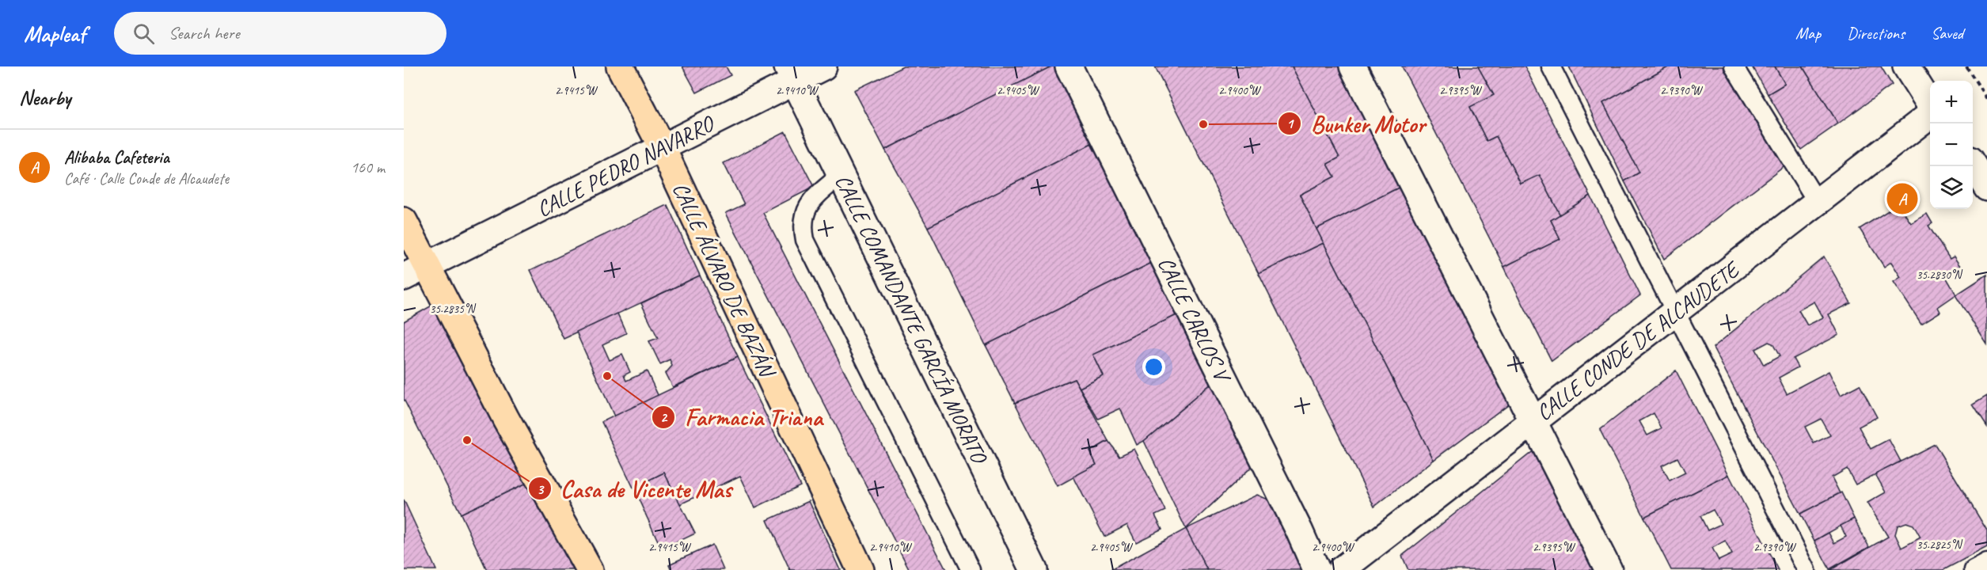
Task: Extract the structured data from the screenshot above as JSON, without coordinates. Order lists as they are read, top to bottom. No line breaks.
{"streets":{"main road":["CALLE ÁLVARO DE BAZÁN"],"street":["CALLE PEDRO NAVARRO","CALLE COMANDANTE GARCÍA MORATO","CALLE CARLOS V","CALLE CONDE DE ALCAUDETE"]},"crossings":[["CALLE PEDRO NAVARRO","CALLE ÁLVARO DE BAZÁN"],["CALLE PEDRO NAVARRO","CALLE COMANDANTE GARCÍA MORATO"]],"places":["Bunker Motor","Farmacia Triana","Casa de Vicente Mas"],"page":{"header":"Mapleaf","search":"Search here","nav":["Map","Directions","Saved"],"heading":"Nearby","map_buttons":["+","−"],"list":[{"mark":"A","name":"Alibaba Cafeteria","note":"Café · Calle Conde de Alcaudete","value":"160 m"}],"pins":"A"},"coordinates":["2.9415°W","2.9410°W","2.9405°W","2.9400°W","2.9395°W","2.9390°W","35.2830°N","35.2835°N","35.2825°N"]}
